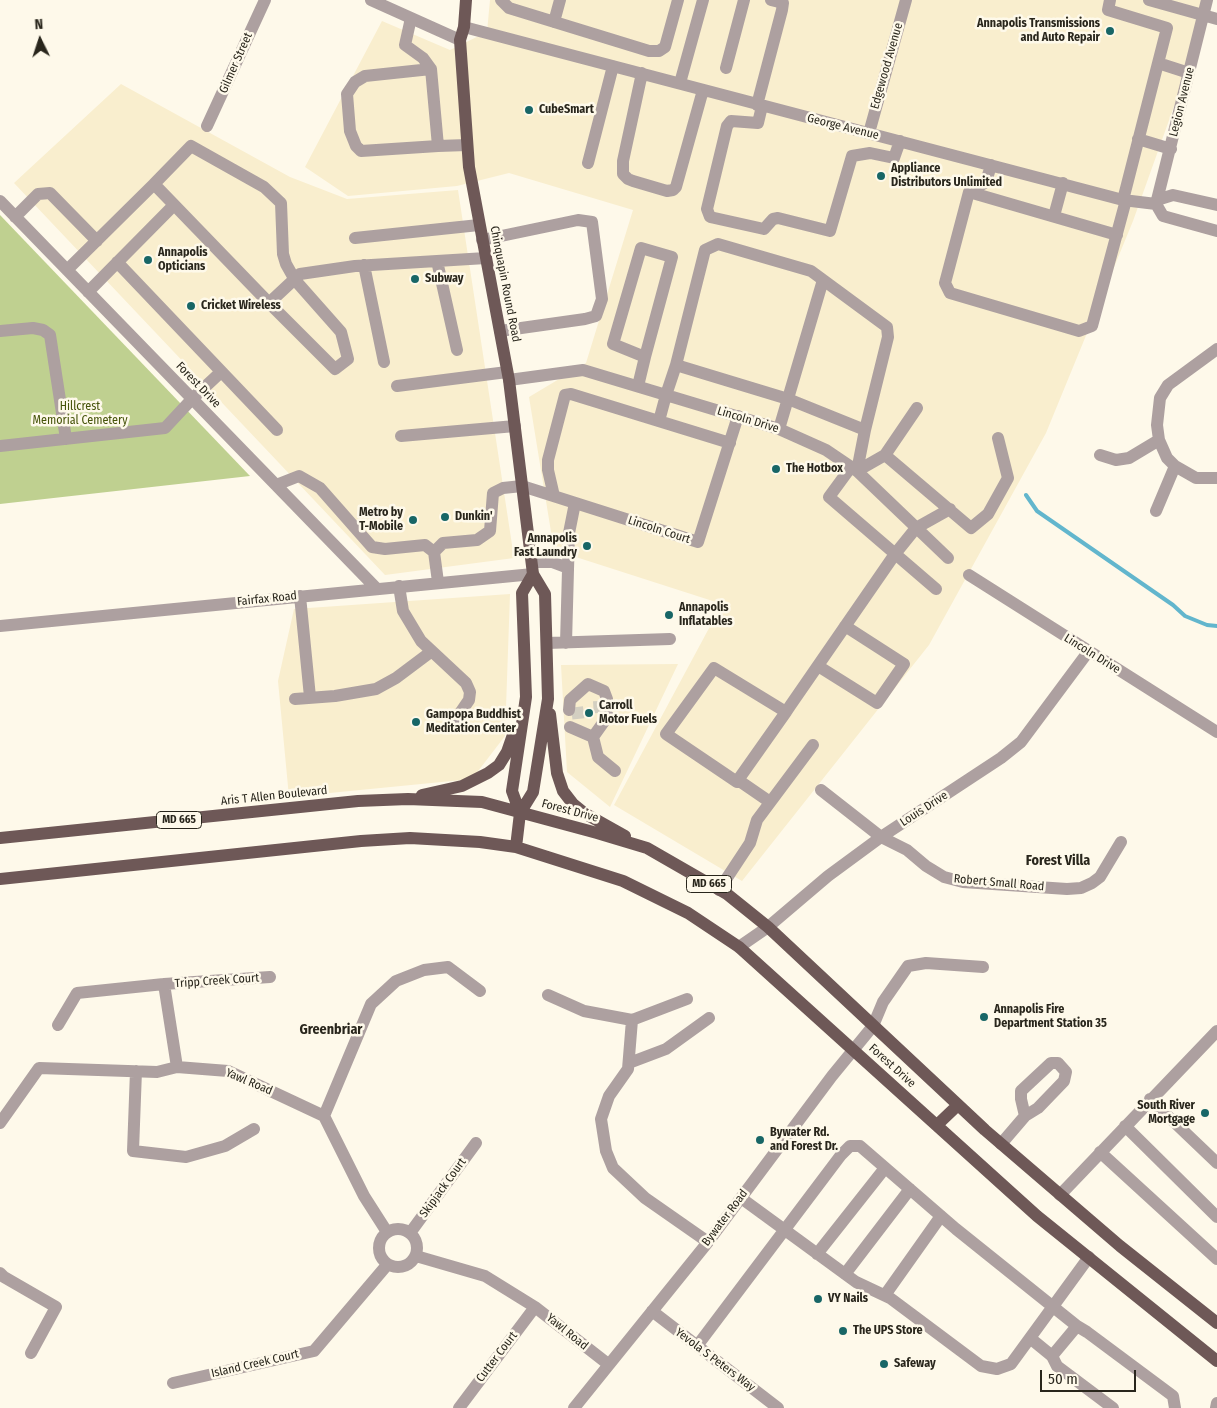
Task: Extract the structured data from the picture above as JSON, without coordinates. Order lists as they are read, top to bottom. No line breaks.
{"streets":{"main road":["Chinquapin Round Road","Forest Drive","Aris T Allen Boulevard","MD 665"],"street":["Gilmer Street","Edgewood Avenue","Legion Avenue","George Avenue","Lincoln Drive","Lincoln Court","Fairfax Road","Louis Drive","Robert Small Road","Tripp Creek Court","Yawl Road","Skipjack Court","Bywater Road","Cutter Court","Yevola S Peters Way","Island Creek Court"]},"crossings":[["Edgewood Avenue","George Avenue"],["Legion Avenue","George Avenue"],["George Avenue","Chinquapin Round Road"],["Chinquapin Round Road","Forest Drive"],["Chinquapin Round Road","Lincoln Drive"],["Chinquapin Round Road","Lincoln Court"],["Chinquapin Round Road","Fairfax Road"],["Chinquapin Round Road","Aris T Allen Boulevard"],["Chinquapin Round Road","MD 665"],["Forest Drive","Fairfax Road"],["Forest Drive","Aris T Allen Boulevard"],["Forest Drive","Louis Drive"],["Forest Drive","MD 665"],["Forest Drive","Bywater Road"],["Lincoln Drive","Lincoln Court"],["Lincoln Drive","Louis Drive"],["Louis Drive","Robert Small Road"],["Tripp Creek Court","Yawl Road"],["Yawl Road","Skipjack Court"],["Yawl Road","Bywater Road"],["Yawl Road","Cutter Court"],["Yawl Road","Island Creek Court"],["Skipjack Court","Island Creek Court"],["Bywater Road","Yevola S Peters Way"]],"districts":["Forest Villa","Greenbriar"],"parks":["Hillcrest Memorial Cemetery"],"places":["Annapolis Transmissions and Auto Repair","CubeSmart","Appliance Distributors Unlimited","Annapolis Opticians","Subway","Cricket Wireless","The Hotbox","Dunkin'","Metro by T-Mobile","Annapolis Fast Laundry","Annapolis Inflatables","Carroll Motor Fuels","Gampopa Buddhist Meditation Center","Annapolis Fire Department Station 35","South River Mortgage","Bywater Rd. and Forest Dr.","VY Nails","The UPS Store","Safeway"],"scale_bar":"50 m","north":"top"}
